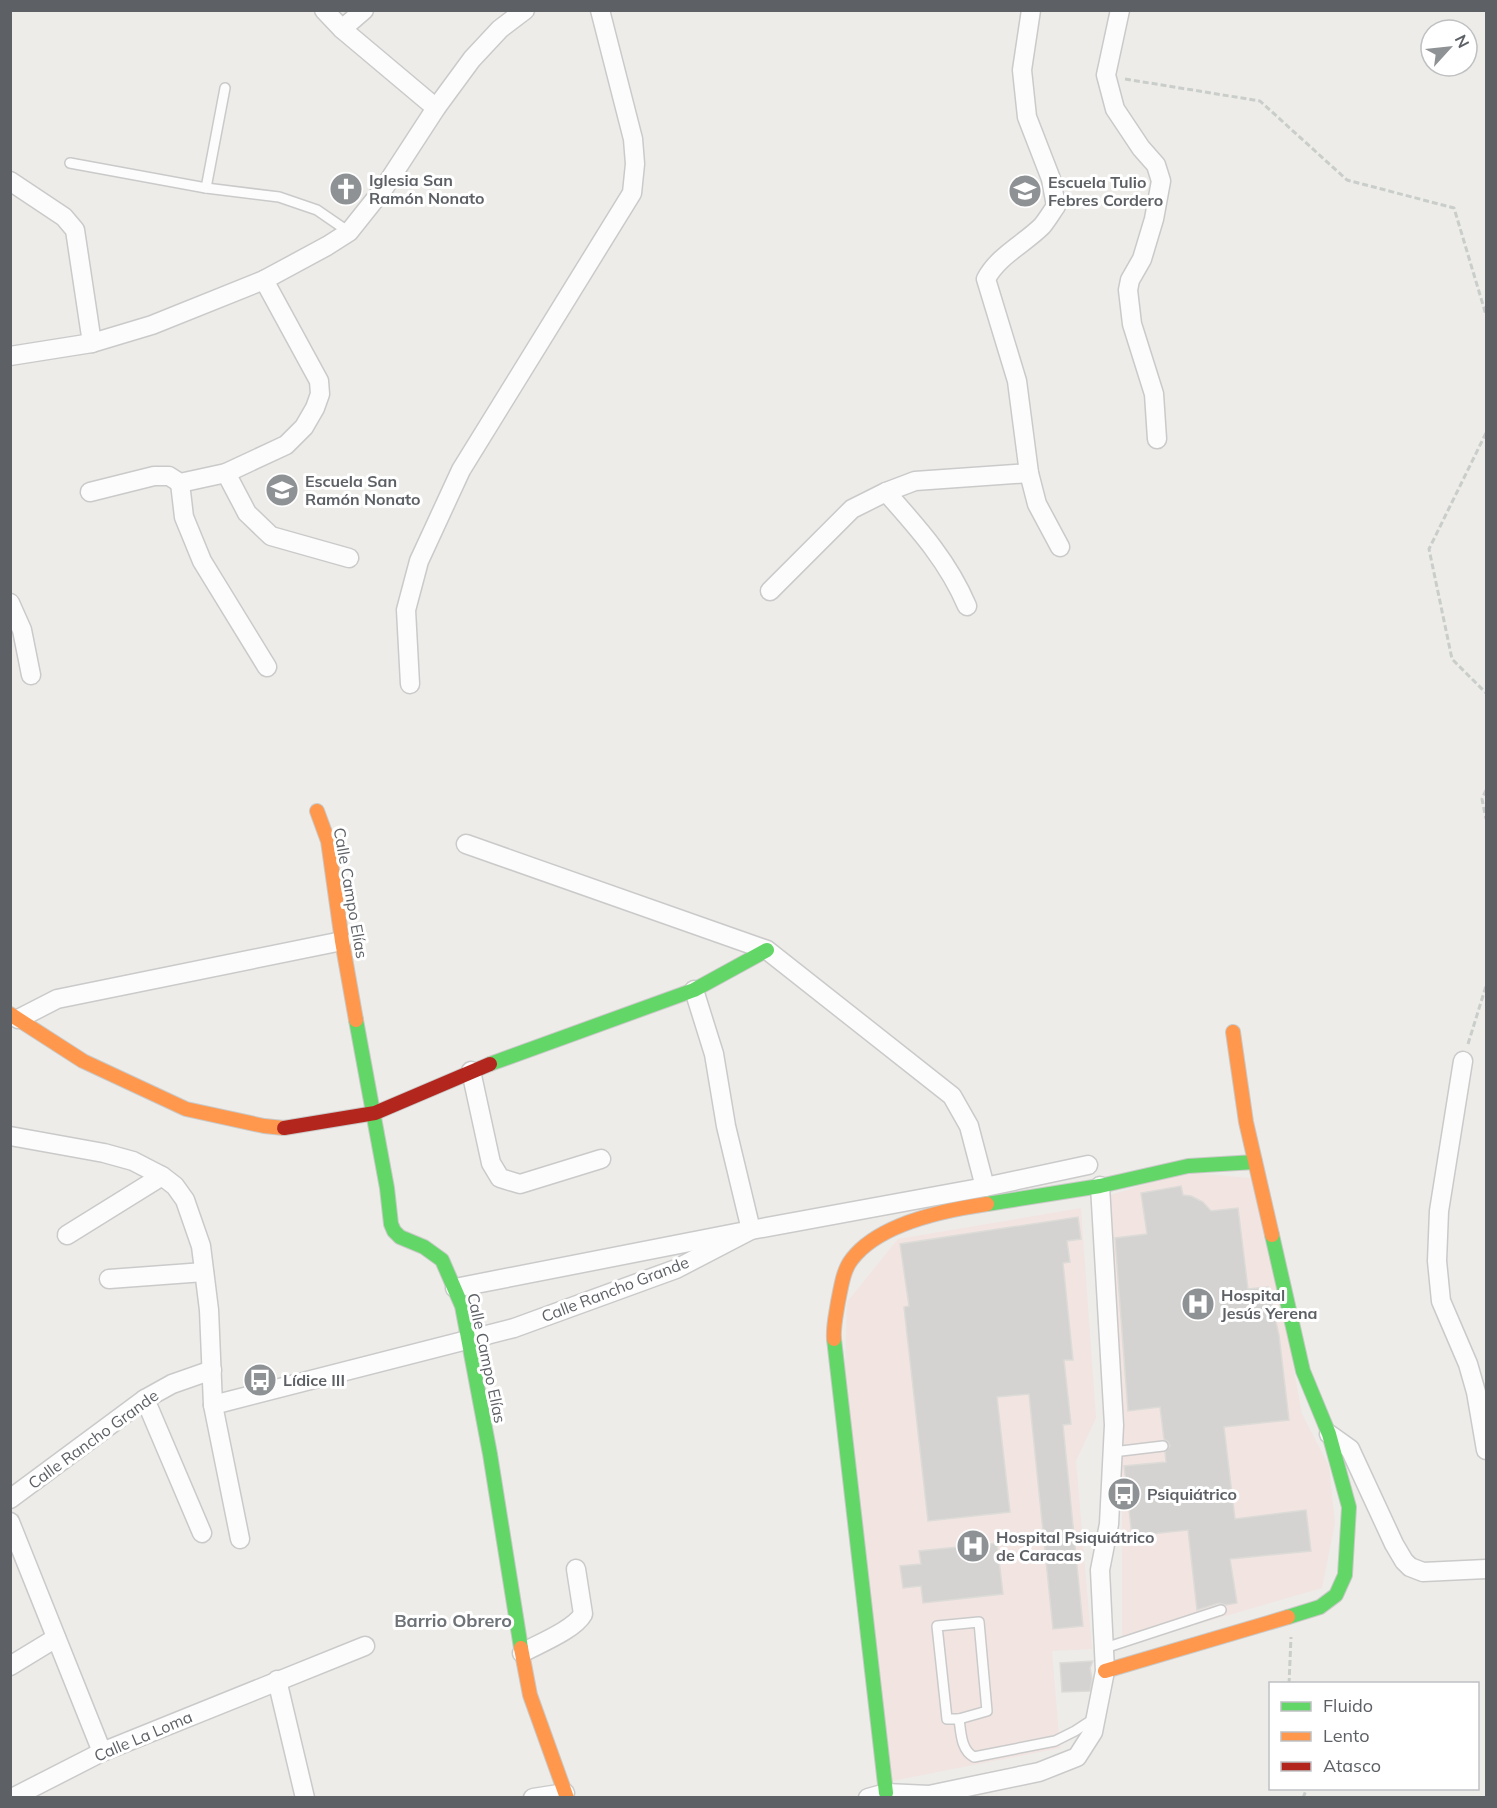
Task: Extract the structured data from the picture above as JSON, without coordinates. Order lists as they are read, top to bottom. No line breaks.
{"streets":{"street":["Calle Campo Elías","Calle Rancho Grande","Calle La Loma"]},"crossings":[["Calle Campo Elías","Calle Rancho Grande"]],"districts":["Barrio Obrero"],"places":{"church":["Iglesia San Ramón Nonato"],"school or university":["Escuela Tulio Febres Cordero","Escuela San Ramón Nonato"],"hospital":["Hospital Jesús Yerena","Hospital Psiquiátrico de Caracas"],"bus stop":["Lídice III","Psiquiátrico"]},"legend":["Fluido","Lento","Atasco"],"north":"top right"}
